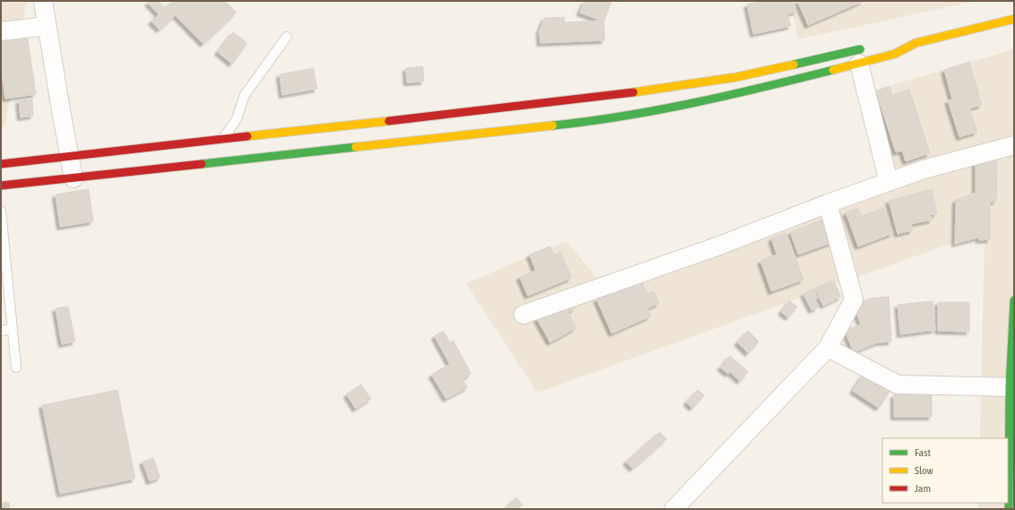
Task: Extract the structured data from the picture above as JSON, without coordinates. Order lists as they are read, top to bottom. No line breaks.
{"legend":["Fast","Slow","Jam"]}
